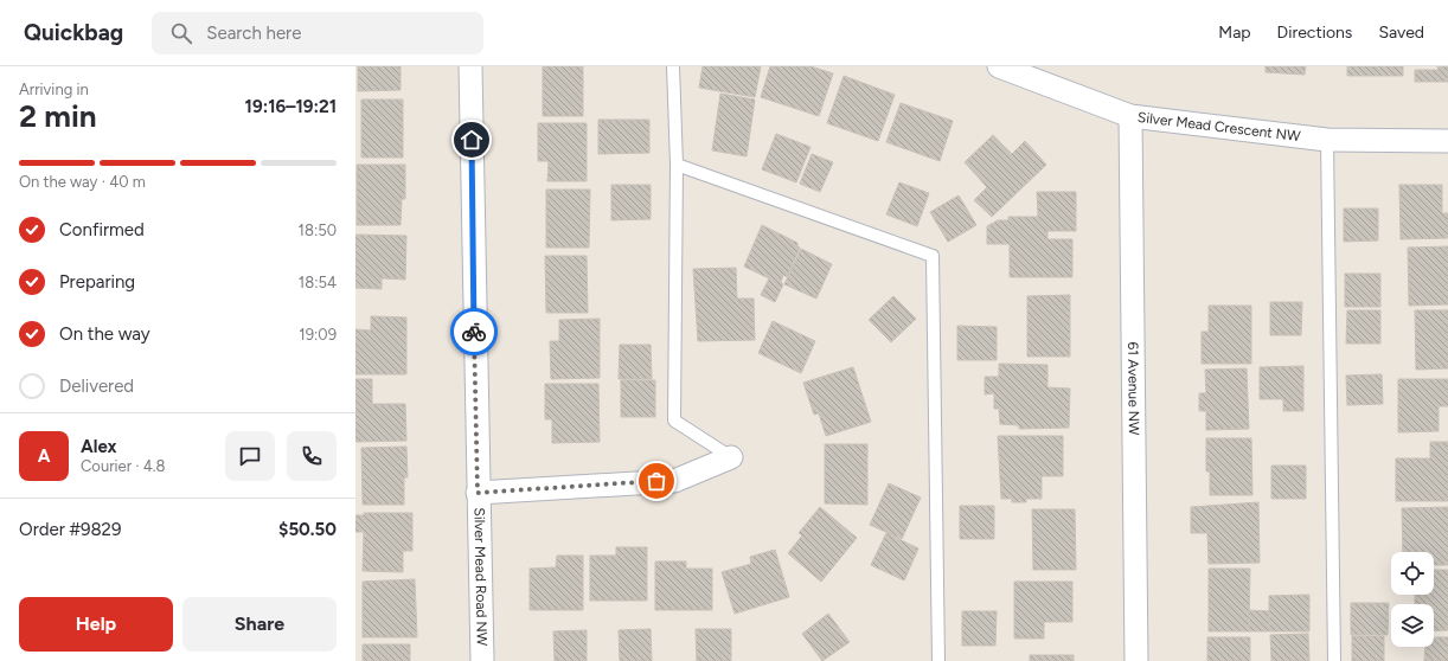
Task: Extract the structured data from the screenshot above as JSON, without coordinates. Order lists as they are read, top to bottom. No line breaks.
{"streets":{"street":["Silver Mead Crescent NW","61 Avenue NW","Silver Mead Road NW"]},"crossings":[["Silver Mead Crescent NW","61 Avenue NW"]],"page":{"header":"Quickbag","search":"Search here","nav":["Map","Directions","Saved"],"heading":["2 min","Arriving in","19:16–19:21"],"panel":["Alex","Courier · 4.8","Order #9829","$50.50"],"bar":"On the way · 40 m","list":[["Confirmed","18:50"],["Preparing","18:54"],["On the way","19:09"],"Delivered"],"round":"A","buttons":["Help","Share"]}}
